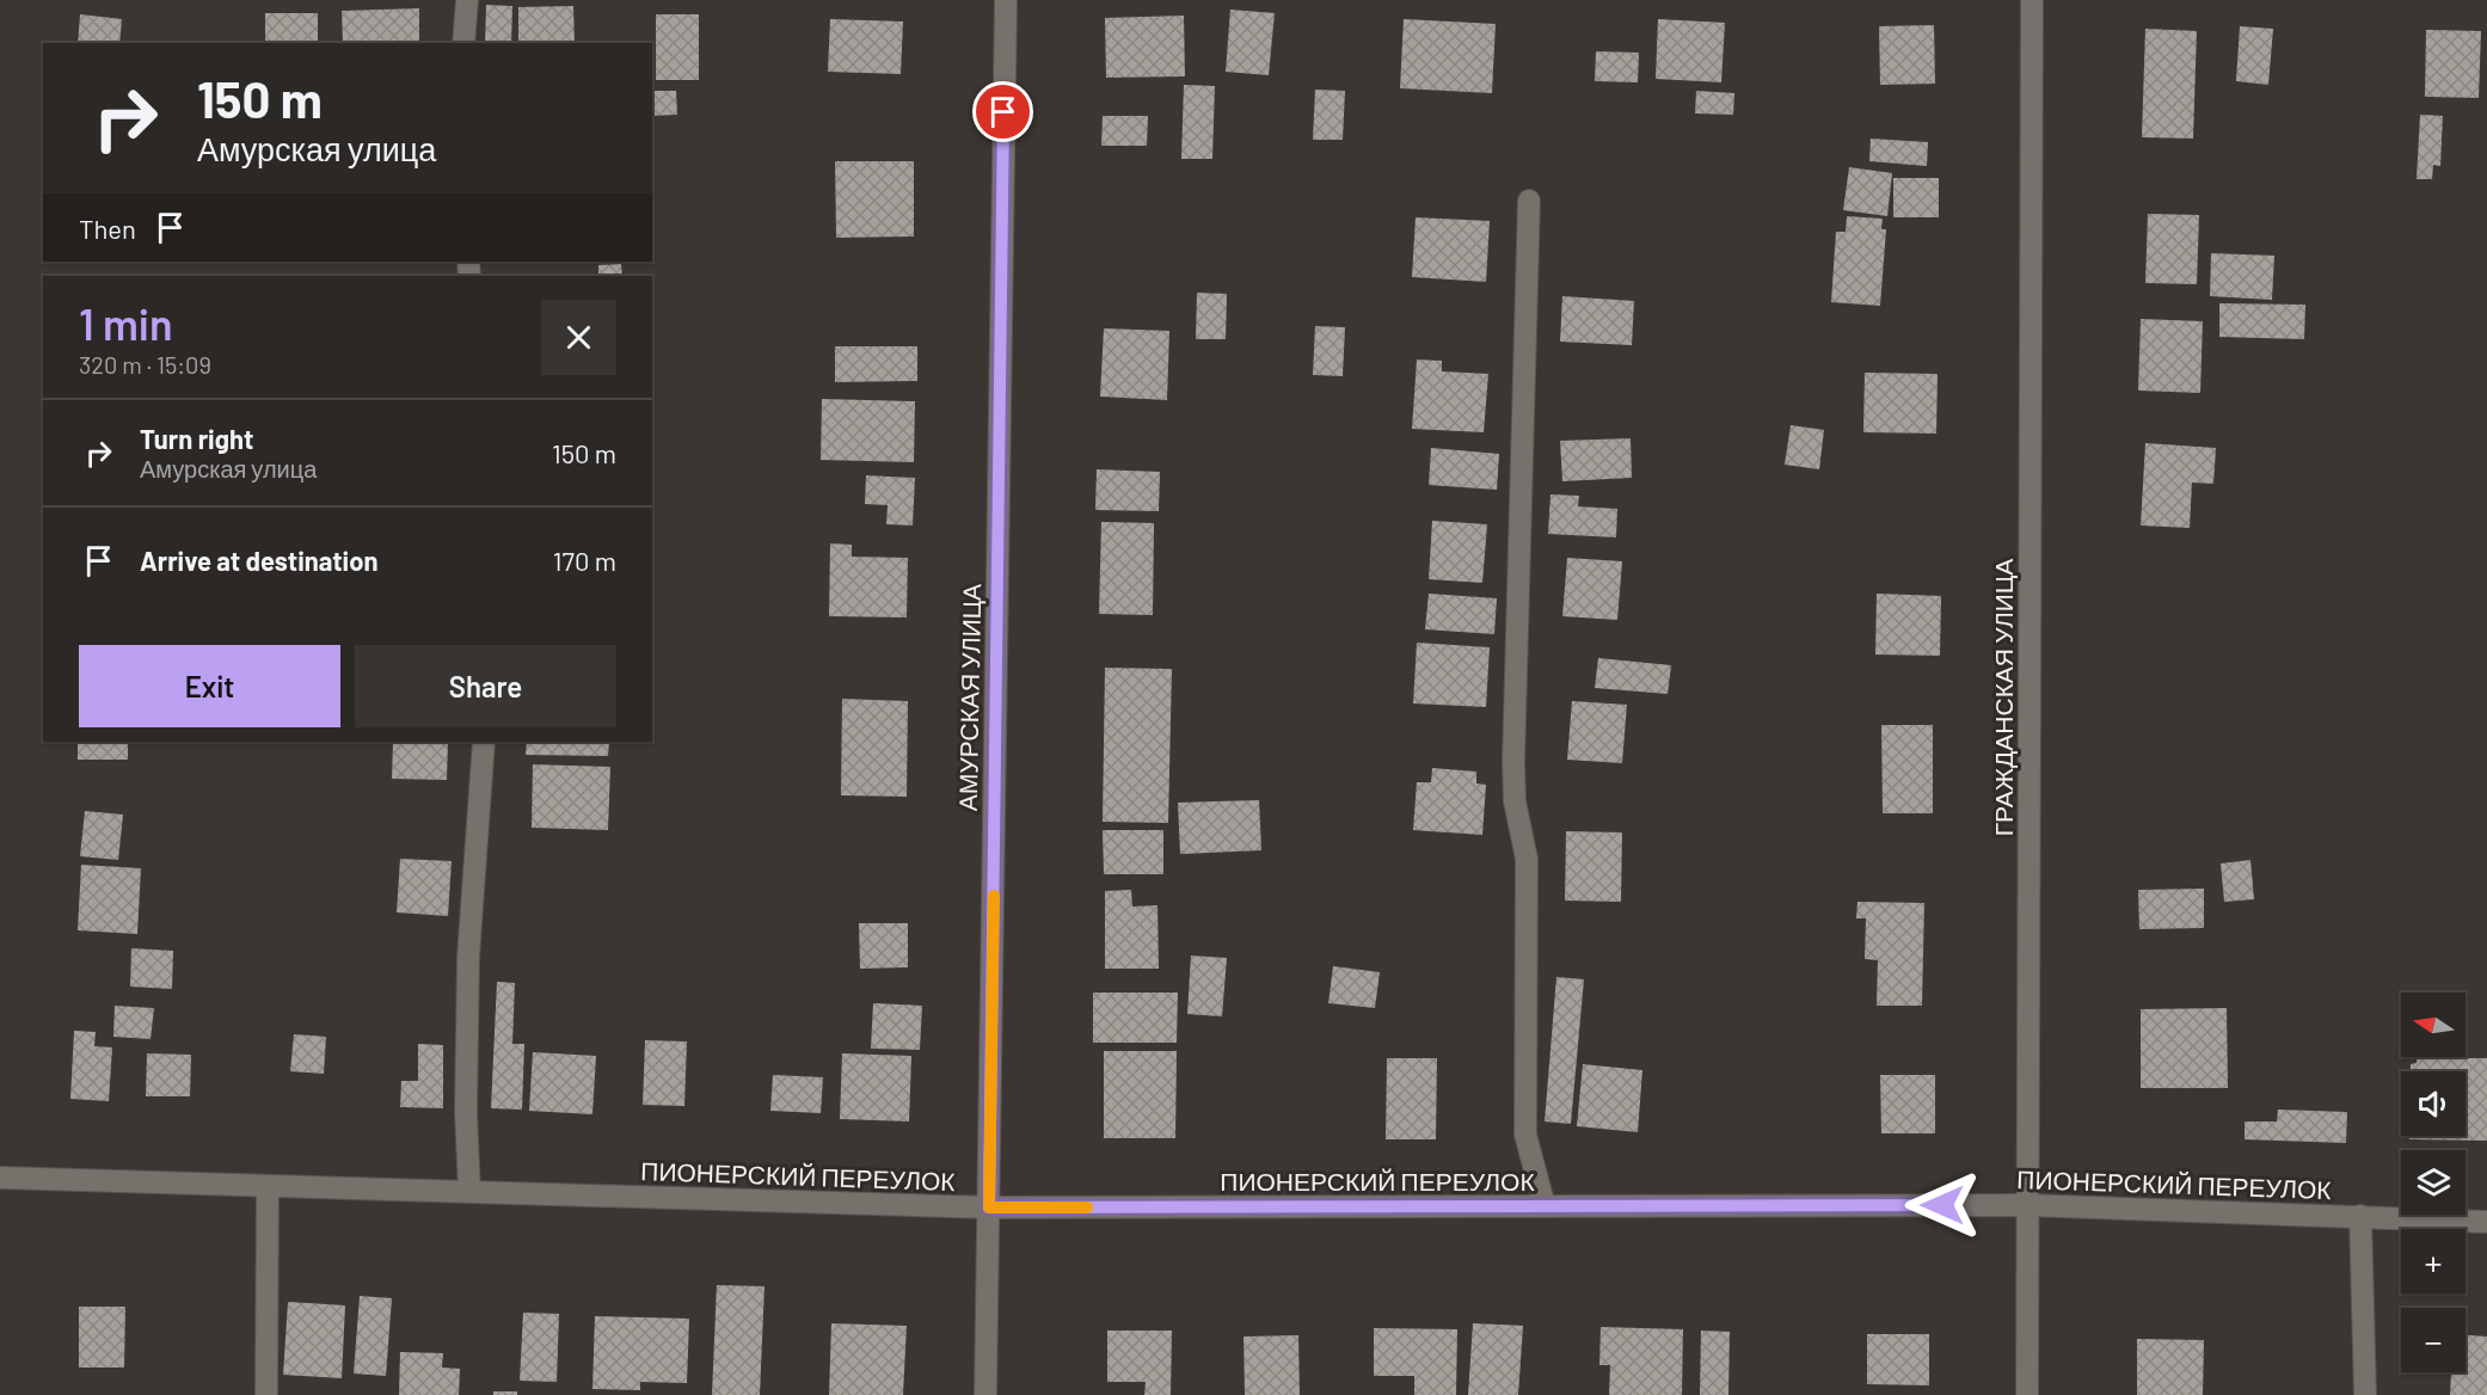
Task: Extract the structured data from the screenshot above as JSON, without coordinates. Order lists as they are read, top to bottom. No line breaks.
{"streets":{"street":["АМУРСКАЯ УЛИЦА","ГРАЖДАНСКАЯ УЛИЦА","ПИОНЕРСКИЙ ПЕРЕУЛОК"]},"crossings":[["АМУРСКАЯ УЛИЦА","ПИОНЕРСКИЙ ПЕРЕУЛОК"],["ГРАЖДАНСКАЯ УЛИЦА","ПИОНЕРСКИЙ ПЕРЕУЛОК"]],"north":"left","page":{"turn":["150 m","Амурская улица"],"then":"Then","heading":["1 min","320 m · 15:09"],"list":[{"name":"Turn right","note":"Амурская улица","value":"150 m"},{"name":"Arrive at destination","value":"170 m"}],"buttons":["Exit","Share"],"map_buttons":["+","−"]}}
